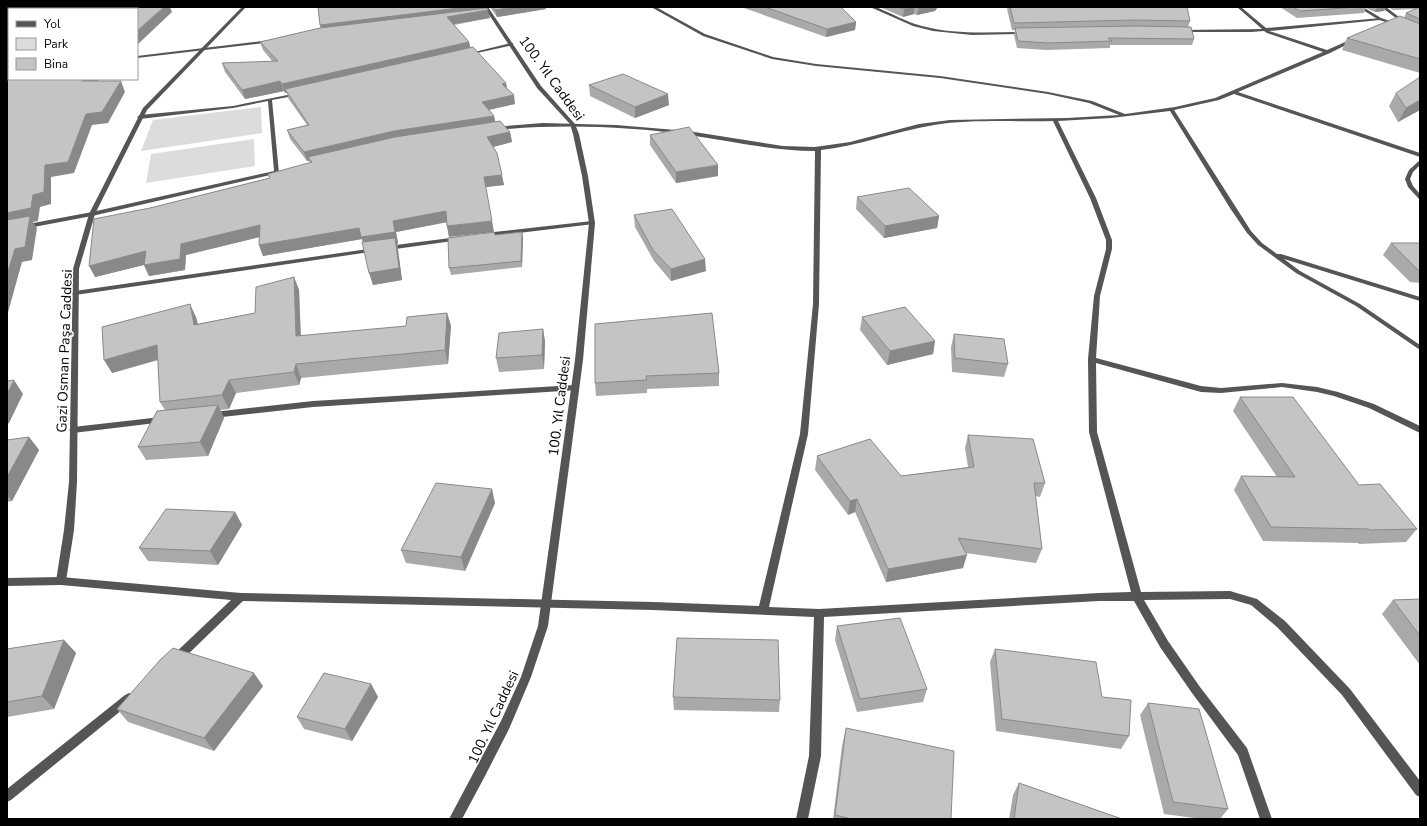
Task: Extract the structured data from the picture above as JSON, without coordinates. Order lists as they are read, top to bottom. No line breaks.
{"streets":{"street":["100. Yıl Caddesi","Gazi Osman Paşa Caddesi"]},"legend":["Yol","Park","Bina"]}
